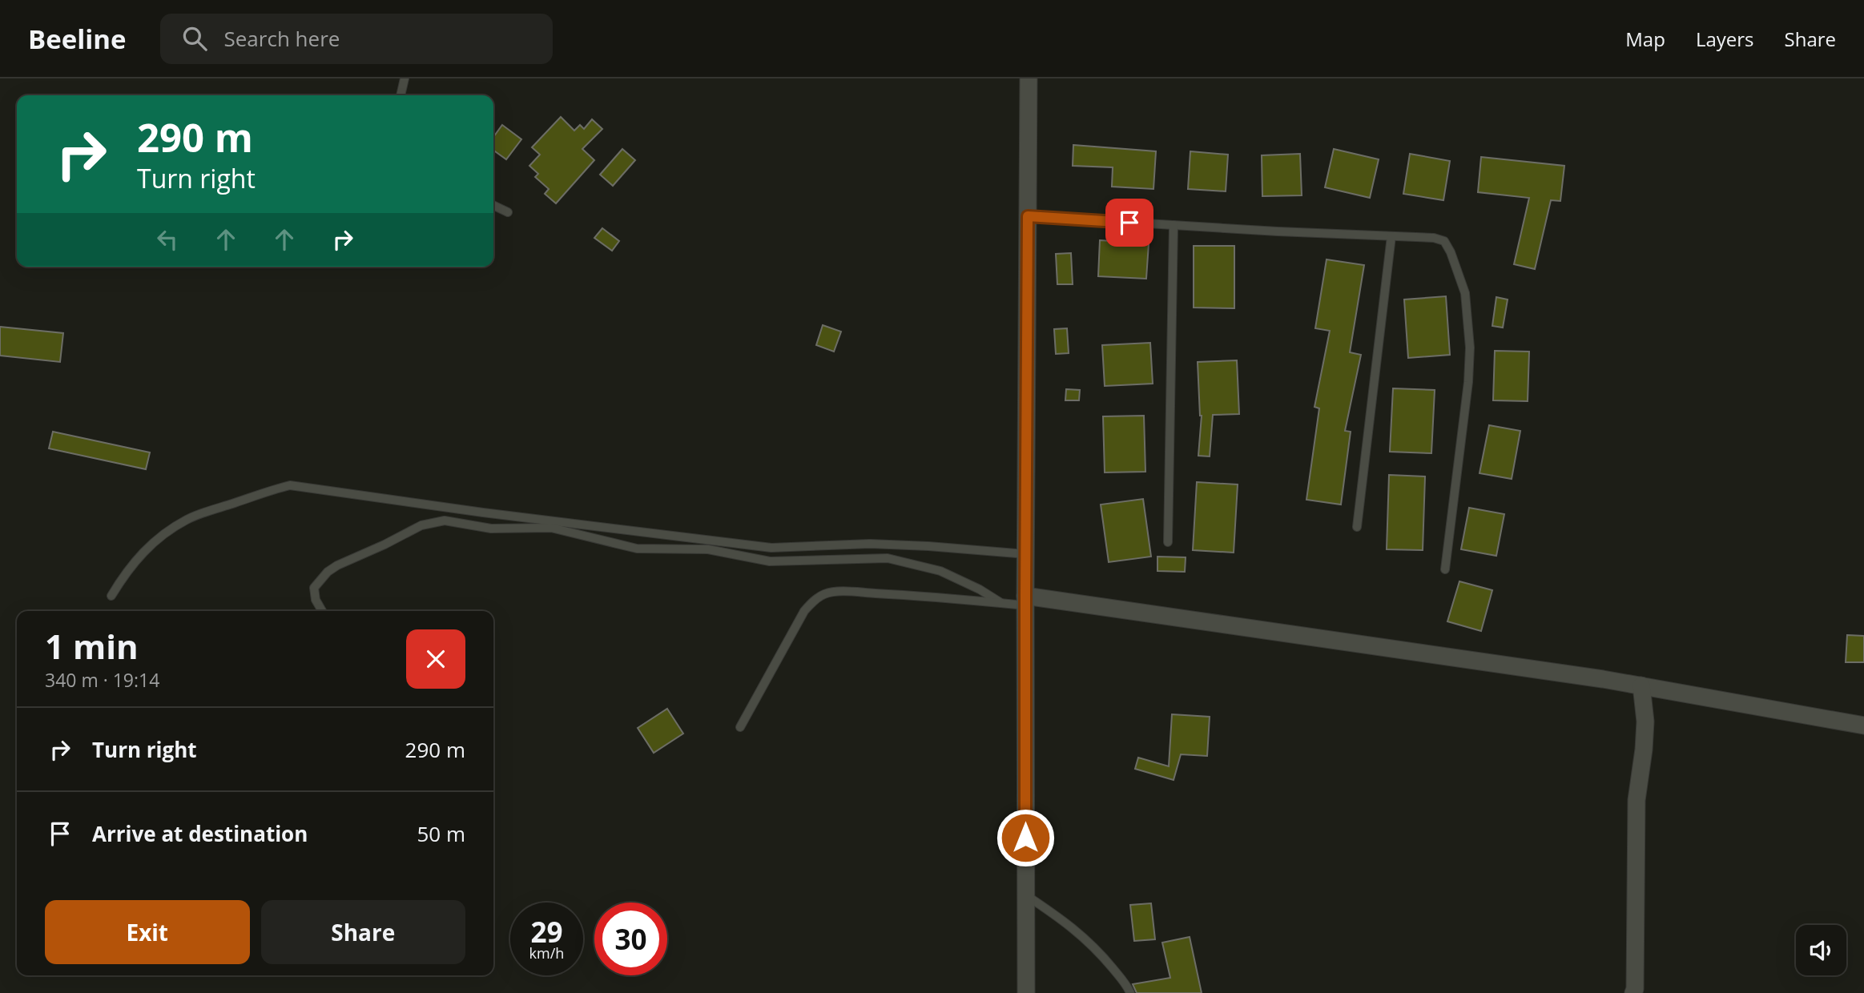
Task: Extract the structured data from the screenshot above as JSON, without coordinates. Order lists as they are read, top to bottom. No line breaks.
{"page":{"header":"Beeline","search":"Search here","nav":["Map","Layers","Share"],"turn":["290 m","Turn right"],"heading":["1 min","340 m · 19:14"],"list":[{"name":"Turn right","value":"290 m"},{"name":"Arrive at destination","value":"50 m"}],"buttons":["Exit","Share"],"speed":"29 km/h","limit":"30"}}
